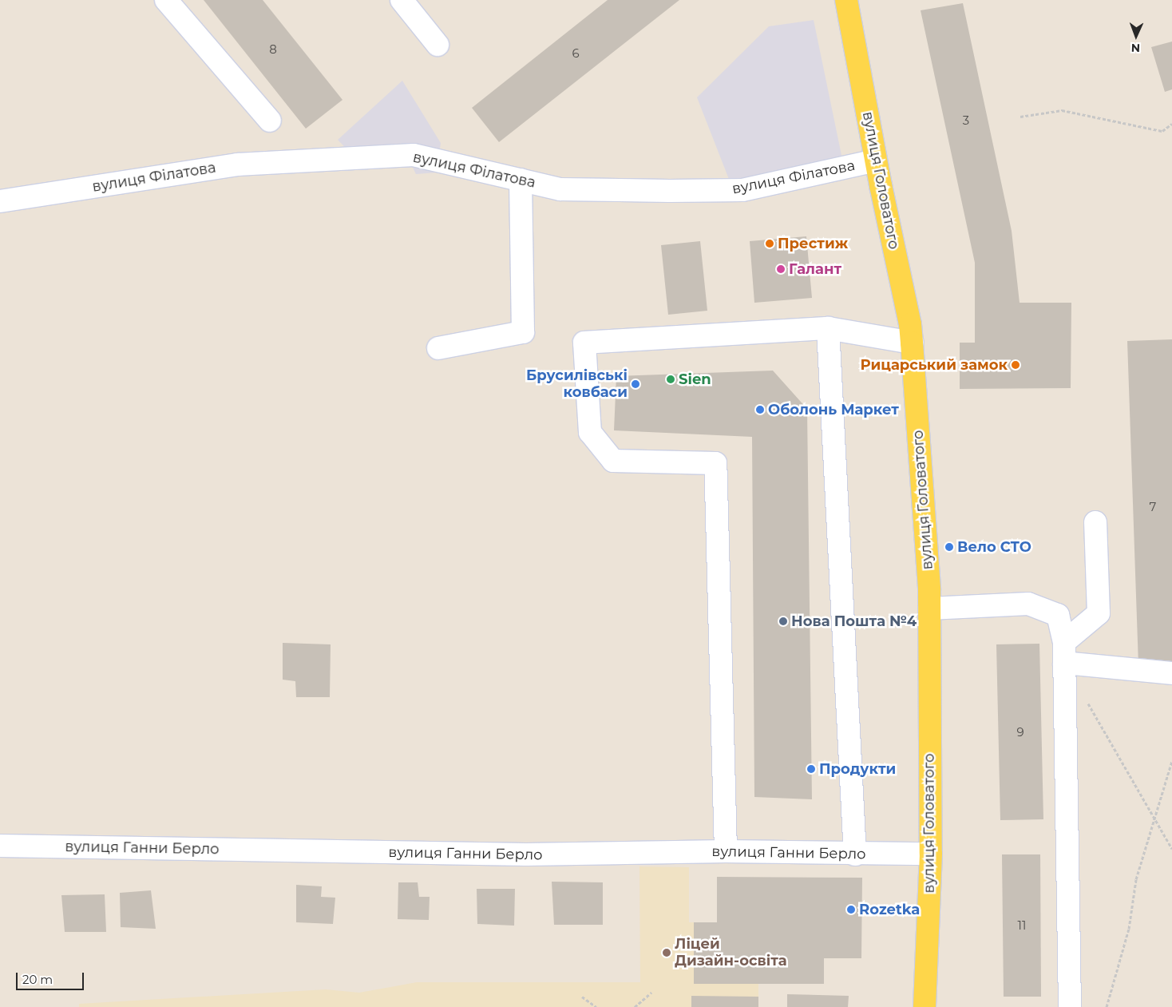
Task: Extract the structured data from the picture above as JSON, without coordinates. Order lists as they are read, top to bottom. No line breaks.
{"streets":{"main road":["вулиця Головатого"],"street":["вулиця Філатова","вулиця Ганни Берло"]},"crossings":[["вулиця Філатова","вулиця Головатого"],["вулиця Головатого","вулиця Ганни Берло"]],"places":["Престиж","Галант","Рицарський замок","Sien","Брусилівські ковбаси","Оболонь Маркет","Вело СТО","Нова Пошта №4","Продукти","Rozetka","Ліцей Дизайн-освіта"],"house_numbers":["8","6","3","7","9","11"],"scale_bar":"20 m","north":"bottom"}
